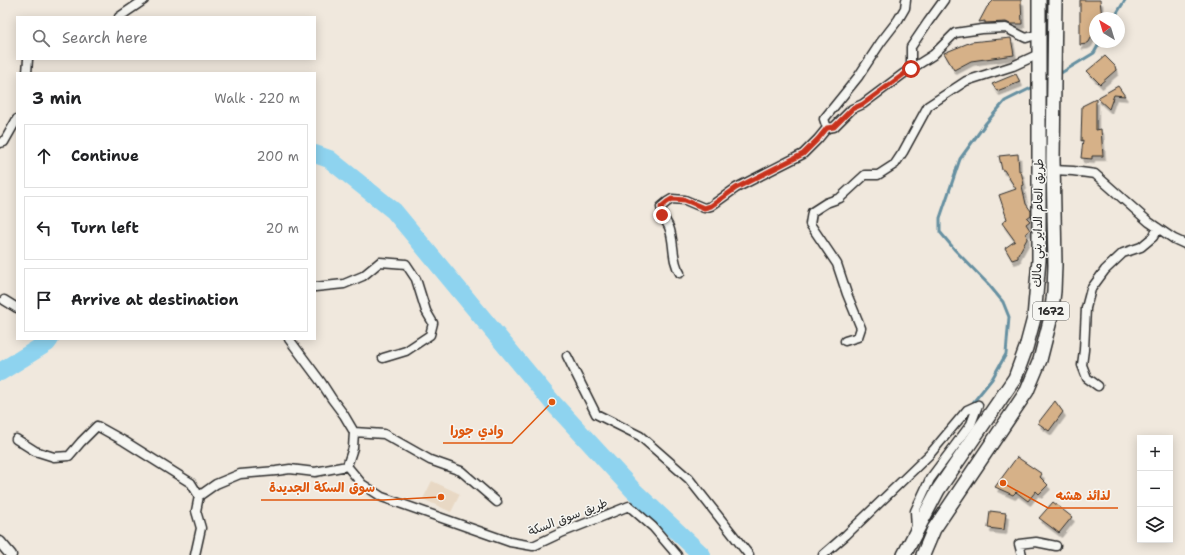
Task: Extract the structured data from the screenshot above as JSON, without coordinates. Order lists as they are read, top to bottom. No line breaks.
{"streets":{"highway":["طريق العام الداير بني مالك","1672"],"street":["طريق سوق السكة"]},"places":["وادي جورا","لذائذ هشه","سوق السكة الجديدة"],"north":"top left","page":{"search":"Search here","heading":["3 min","Walk · 220 m"],"list":[["Continue","200 m"],["Turn left","20 m"],"Arrive at destination"],"map_buttons":["+","−"]}}
